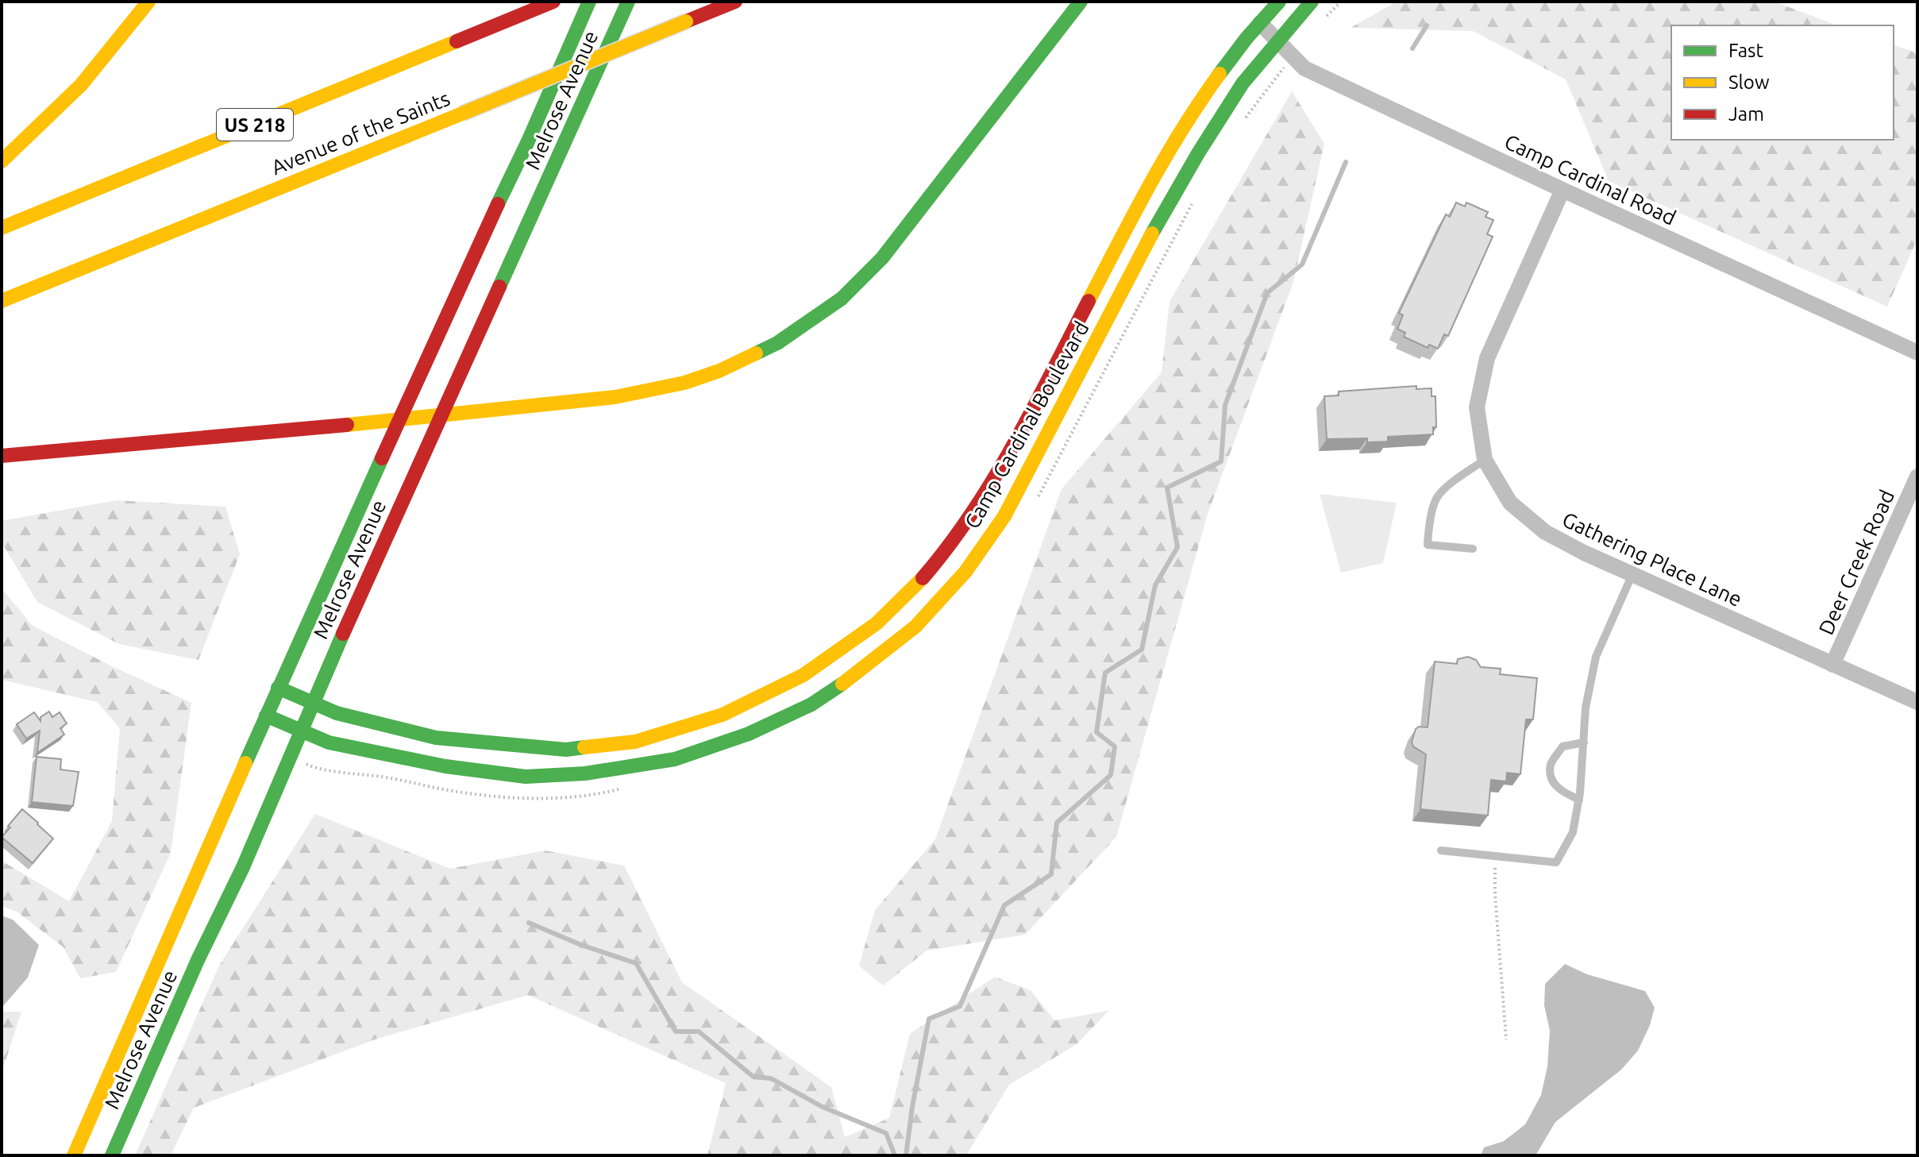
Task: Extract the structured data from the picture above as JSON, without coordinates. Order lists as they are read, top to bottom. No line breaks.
{"streets":{"main road":["Melrose Avenue","US 218","Avenue of the Saints","Camp Cardinal Boulevard"],"street":["Camp Cardinal Road","Gathering Place Lane","Deer Creek Road"]},"crossings":[["Melrose Avenue","Camp Cardinal Boulevard"],["Camp Cardinal Road","Camp Cardinal Boulevard"],["Camp Cardinal Road","Gathering Place Lane"],["Gathering Place Lane","Deer Creek Road"]],"legend":["Fast","Slow","Jam"]}
